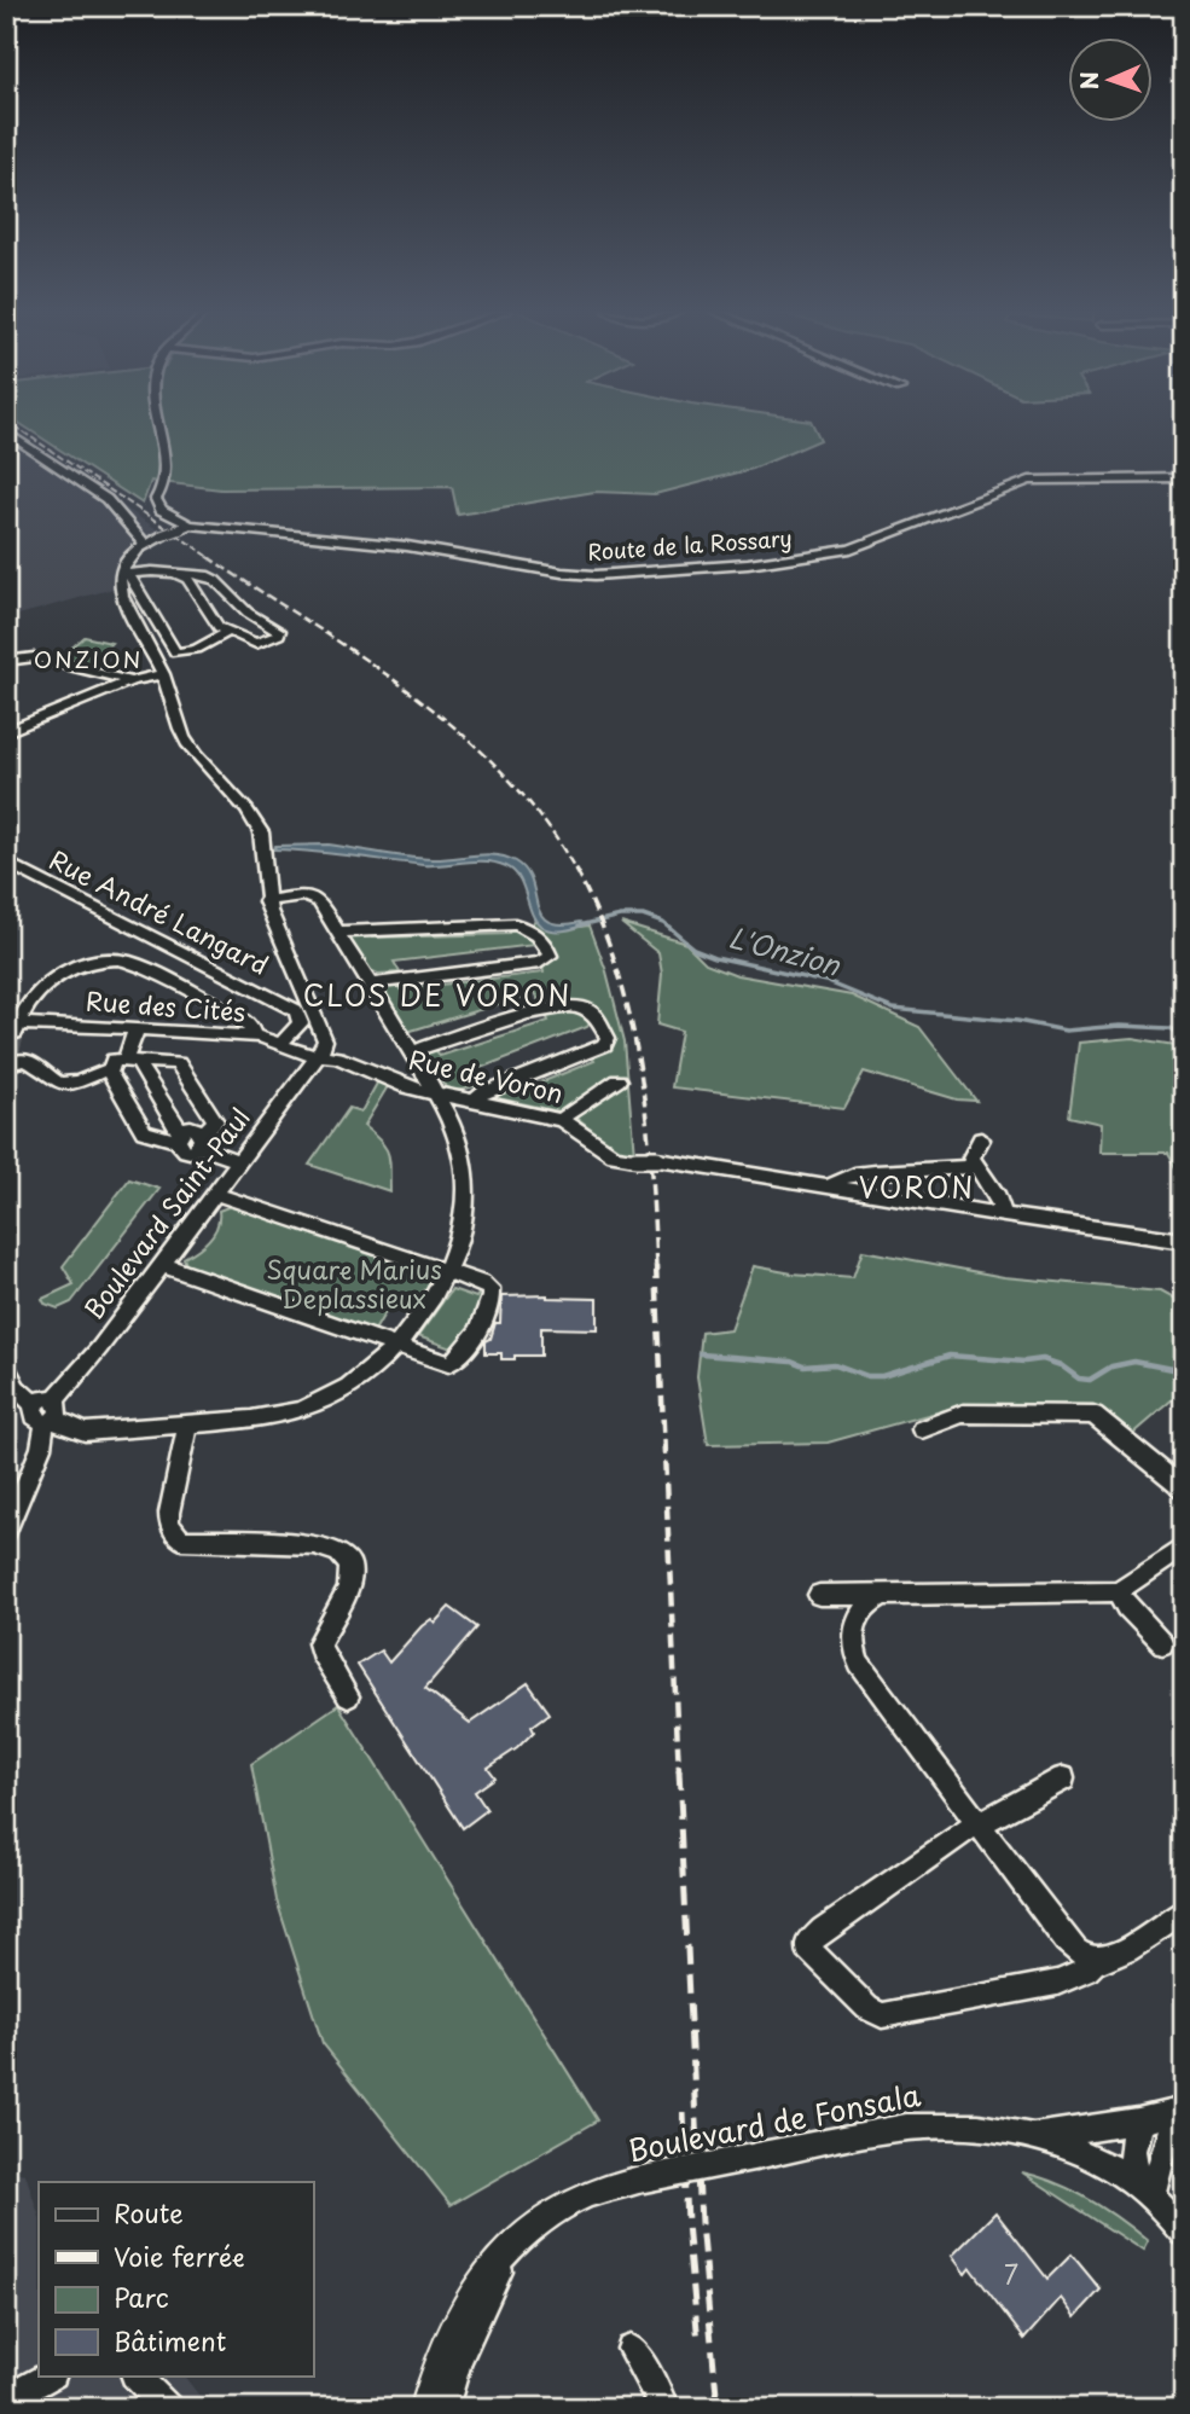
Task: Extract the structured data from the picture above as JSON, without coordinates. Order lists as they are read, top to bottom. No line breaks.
{"streets":{"street":["Route de la Rossary","Rue André Langard","Rue des Cités","Rue de Voron","Boulevard Saint-Paul","Boulevard de Fonsala"]},"crossings":[["Rue André Langard","Rue des Cités"],["Rue des Cités","Rue de Voron"],["Rue des Cités","Boulevard Saint-Paul"],["Rue de Voron","Boulevard Saint-Paul"]],"districts":["ONZION","CLOS DE VORON","VORON"],"water":["L'Onzion"],"parks":["Square Marius Deplassieux"],"house_numbers":["7"],"legend":["Route","Voie ferrée","Parc","Bâtiment"],"north":"left"}
